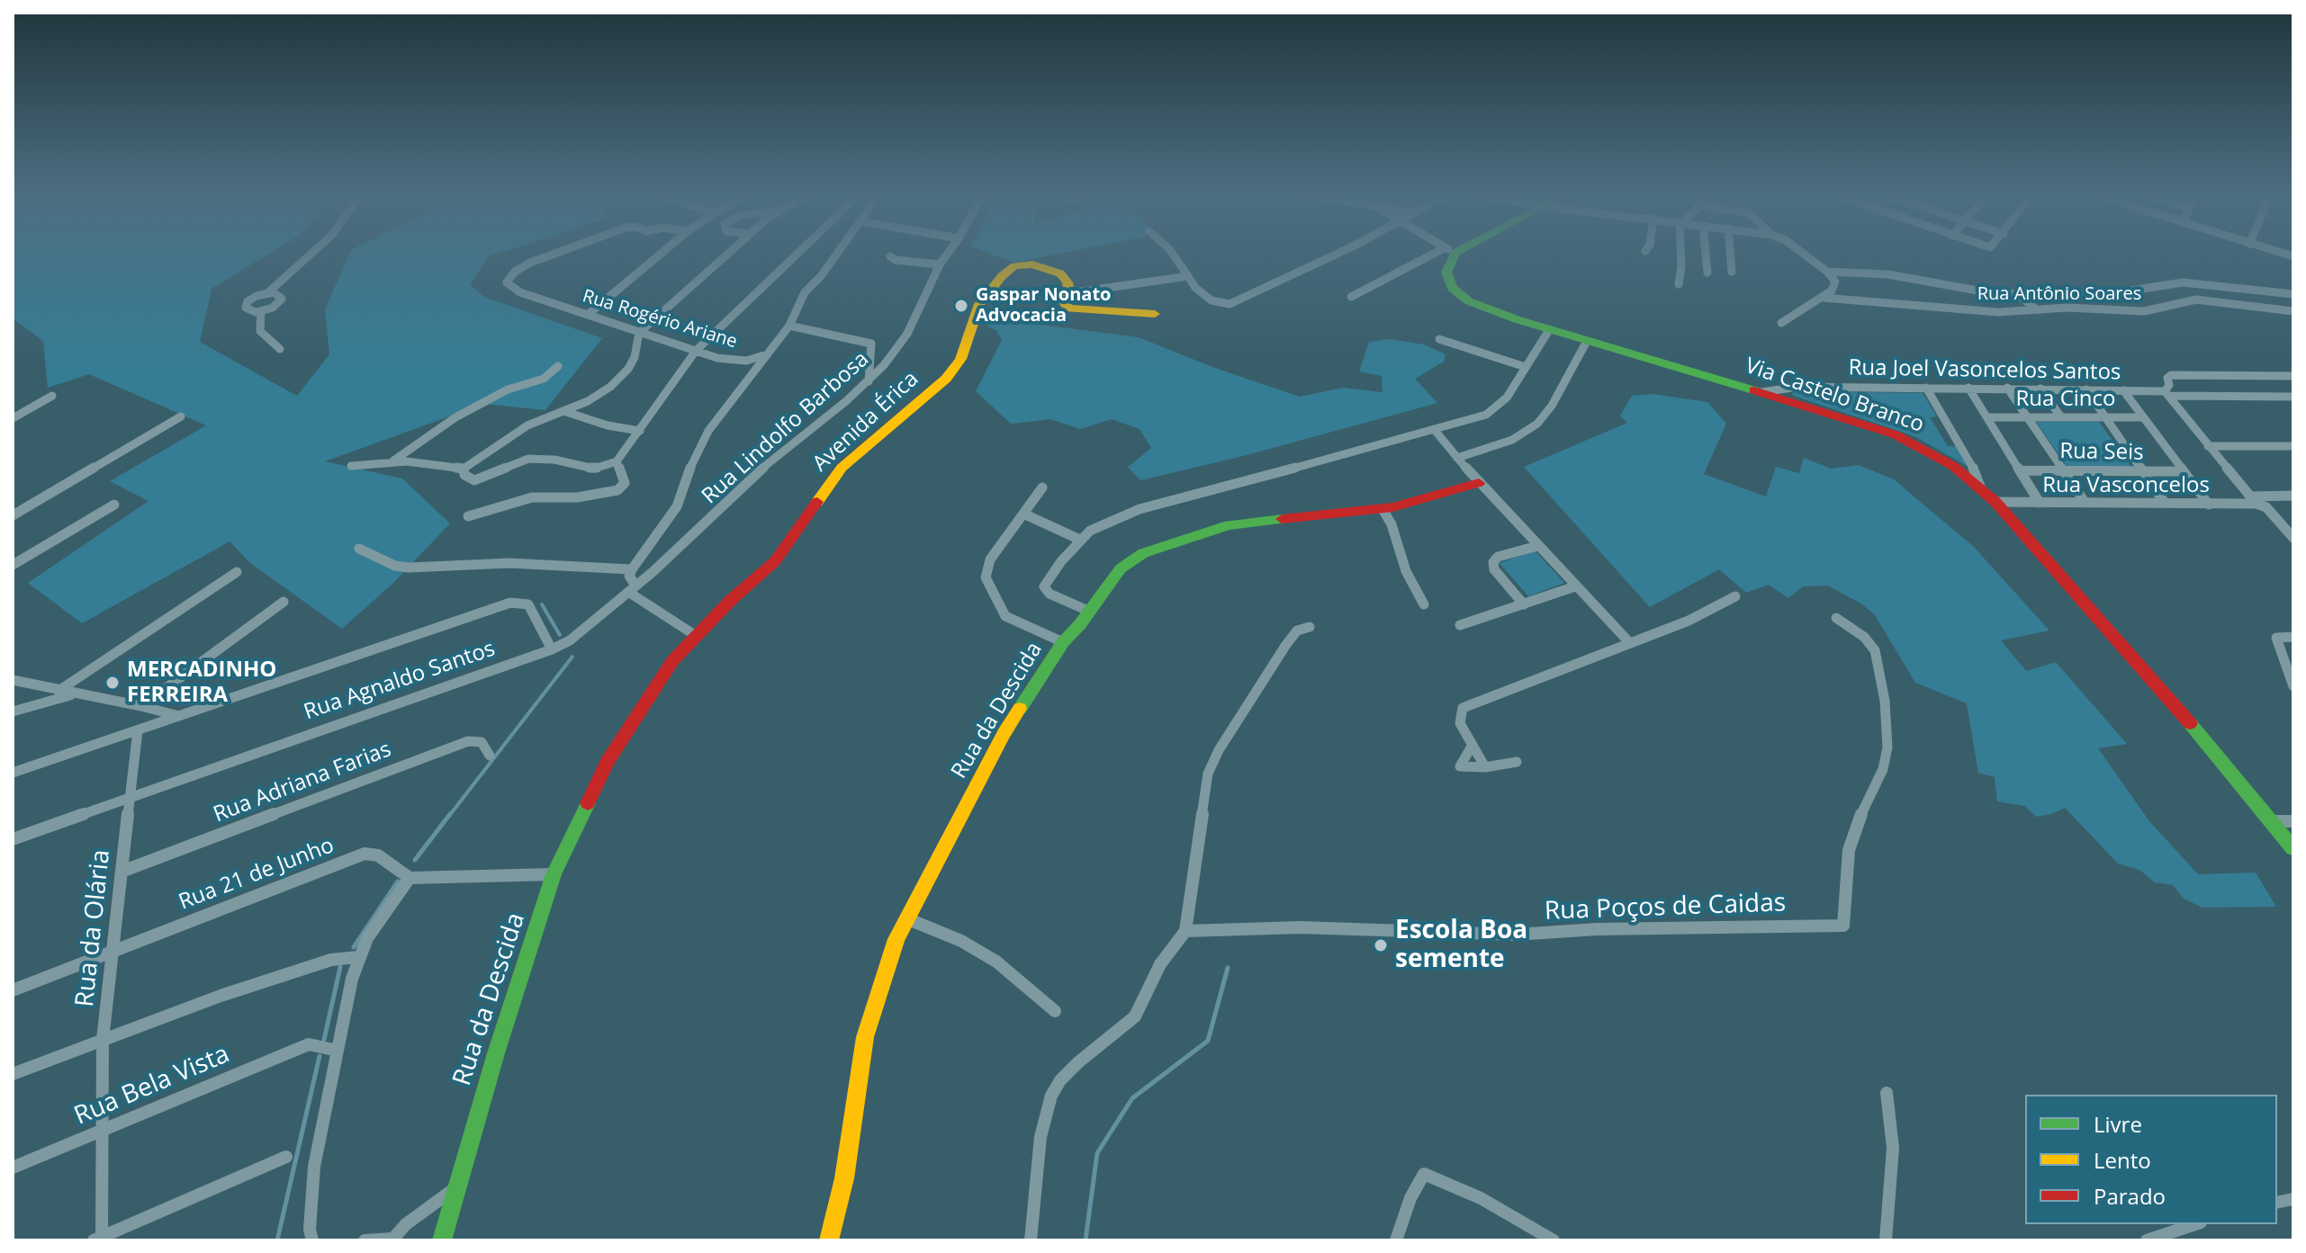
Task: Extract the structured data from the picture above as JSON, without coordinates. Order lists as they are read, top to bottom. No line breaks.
{"streets":{"street":["Rua Antônio Soares","Rua Rogério Ariane","Rua Joel Vasoncelos Santos","Via Castelo Branco","Rua Cinco","Avenida Érica","Rua Lindolfo Barbosa","Rua Seis","Rua Vasconcelos","Rua Agnaldo Santos","Rua da Descida","Rua Adriana Farias","Rua 21 de Junho","Rua Poços de Caidas","Rua da Olária","Rua Bela Vista"]},"crossings":[["Rua Joel Vasoncelos Santos","Via Castelo Branco"],["Via Castelo Branco","Rua Vasconcelos"],["Avenida Érica","Rua da Descida"],["Rua Lindolfo Barbosa","Rua Agnaldo Santos"],["Rua Agnaldo Santos","Rua da Olária"],["Rua Adriana Farias","Rua da Olária"],["Rua 21 de Junho","Rua da Olária"],["Rua da Olária","Rua Bela Vista"]],"places":["Gaspar Nonato Advocacia","MERCADINHO FERREIRA","Escola Boa semente"],"legend":["Livre","Lento","Parado"]}
